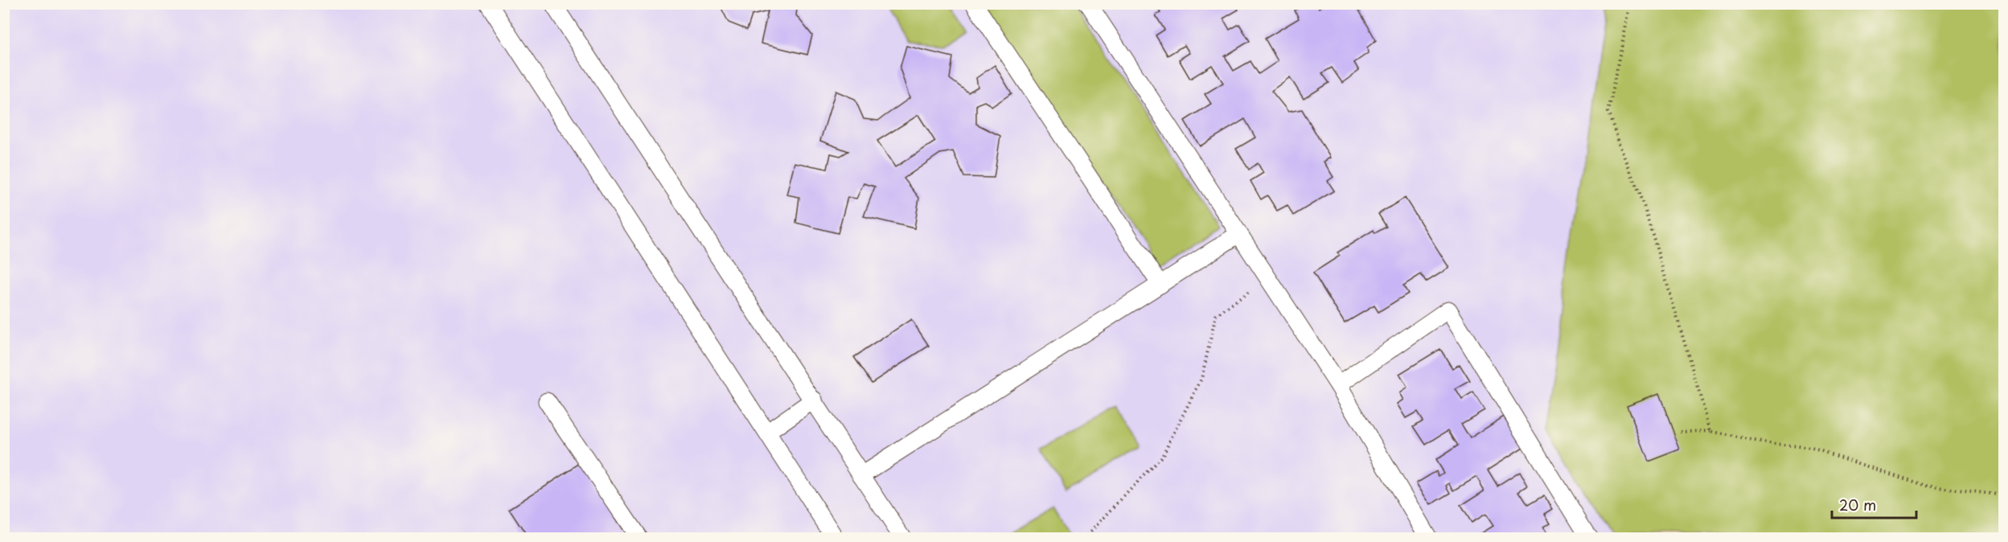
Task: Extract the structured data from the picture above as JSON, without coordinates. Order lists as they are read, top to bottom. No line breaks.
{"scale_bar":"20 m"}
